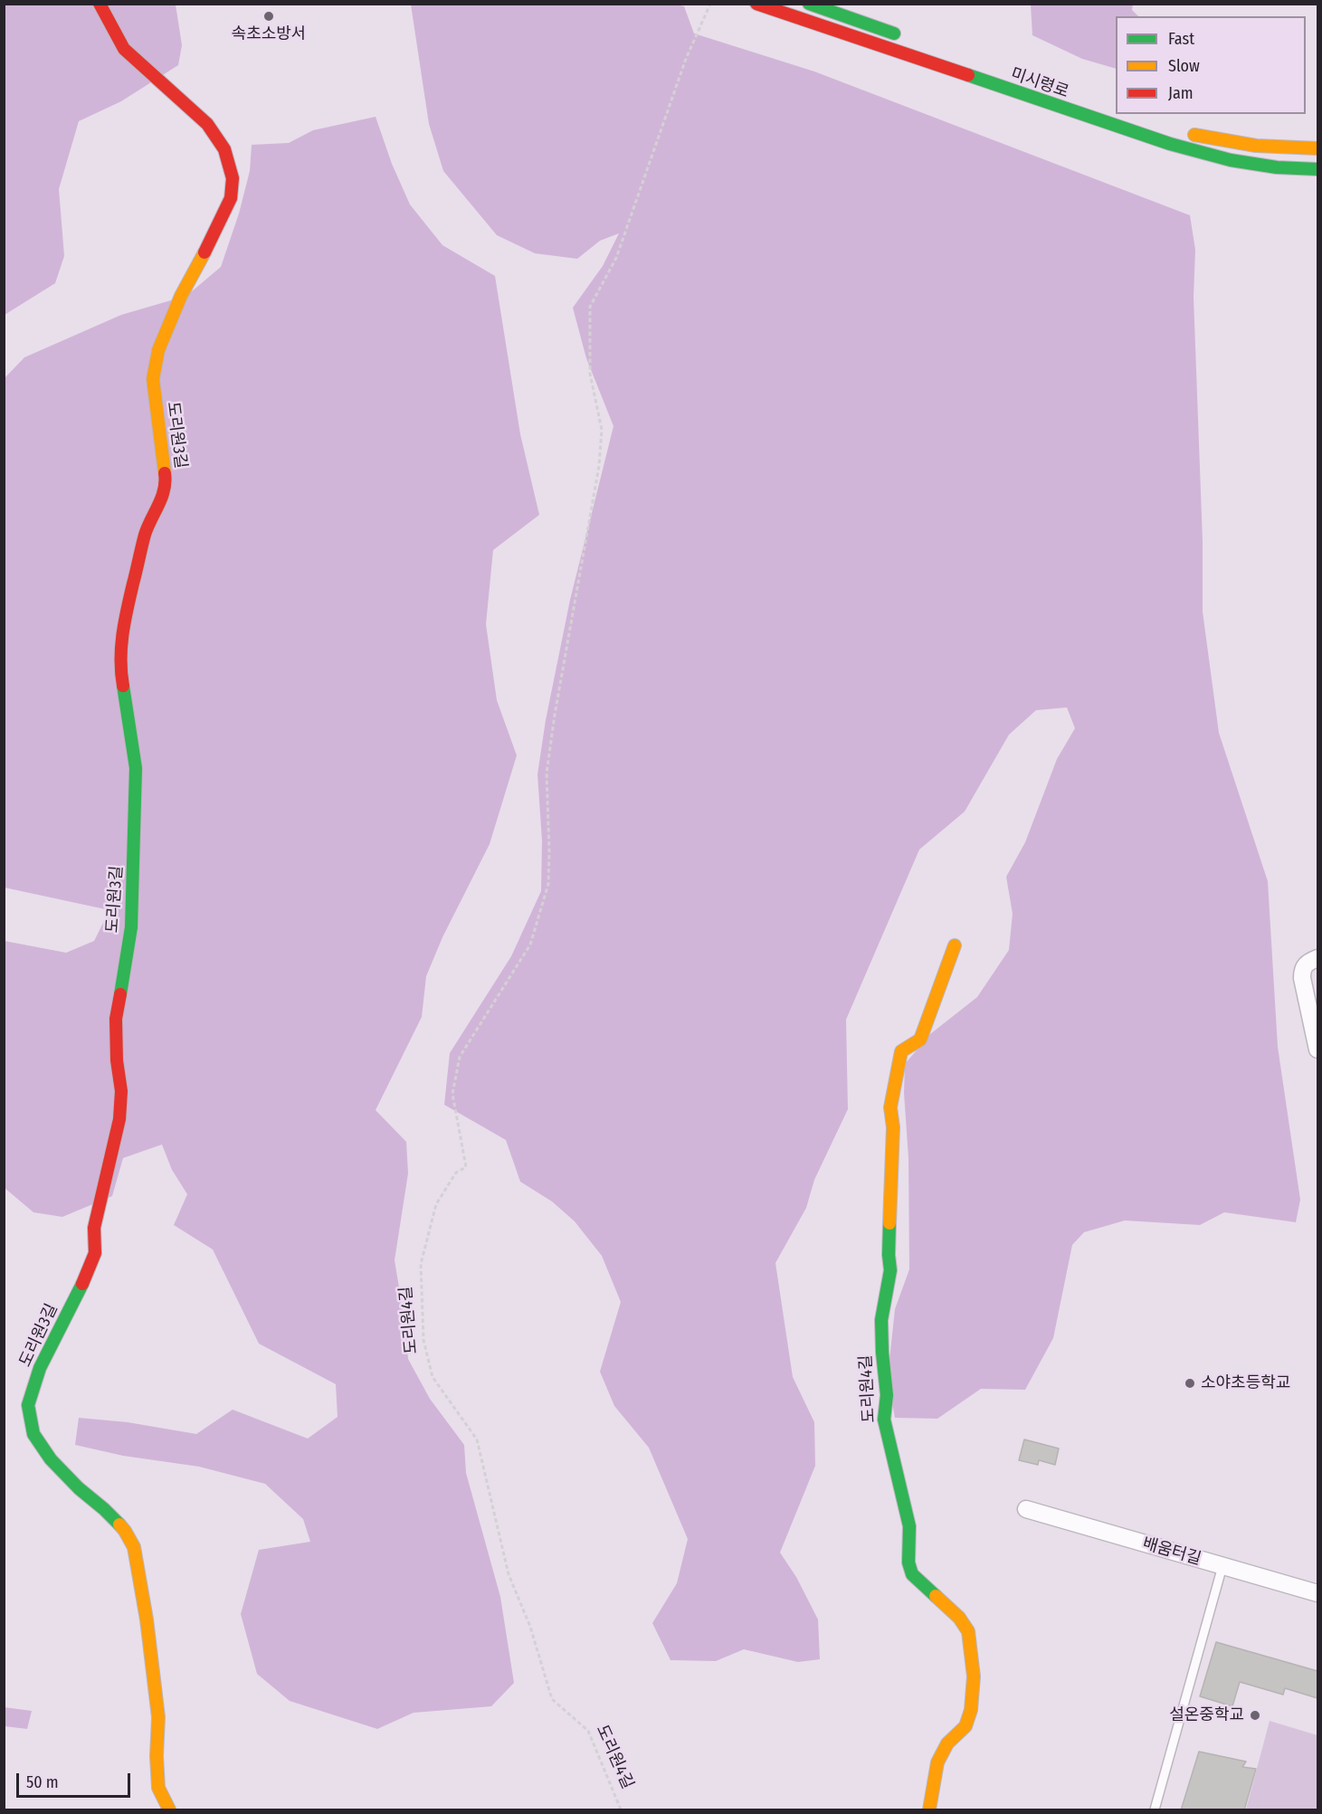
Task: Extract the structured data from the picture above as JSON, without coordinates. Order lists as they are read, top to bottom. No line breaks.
{"streets":{"street":["미시령로","도리원3길","도리원4길","배움터길"]},"places":["속초소방서","소야초등학교","설온중학교"],"legend":["Fast","Slow","Jam"],"scale_bar":"50 m"}
